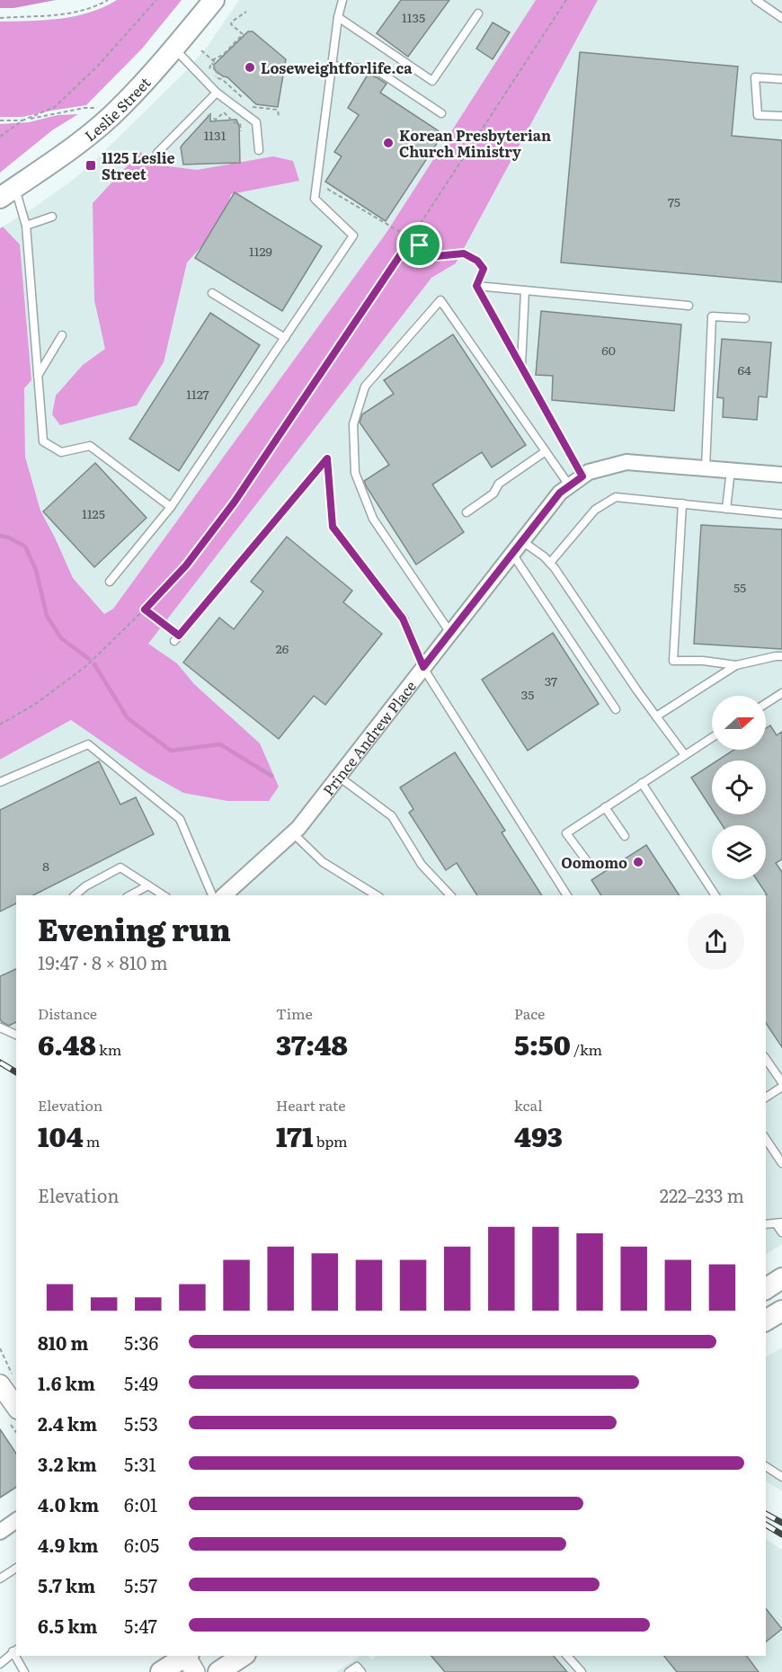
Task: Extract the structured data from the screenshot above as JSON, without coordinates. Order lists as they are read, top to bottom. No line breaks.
{"streets":{"main road":["Leslie Street"],"street":["Prince Andrew Place"]},"places":{"other":["Loseweightforlife.ca","Korean Presbyterian Church Ministry","Oomomo"],"transit":["1125 Leslie Street"]},"house_numbers":["1135","1131","75","1129","60","64","1127","1125","55","26","37","35","8"],"north":"right","page":{"heading":["Evening run","19:47 · 8 × 810 m"],"stats":[["Distance","6.48 km"],["Time","37:48"],["Pace","5:50 /km"],["Elevation","104 m"],["Heart rate","171 bpm"],["kcal","493"]],"chart":["Elevation","222–233 m"],"list":[{"name":"810 m","note":"5:36"},{"name":"1.6 km","note":"5:49"},{"name":"2.4 km","note":"5:53"},{"name":"3.2 km","note":"5:31"},{"name":"4.0 km","note":"6:01"},{"name":"4.9 km","note":"6:05"},{"name":"5.7 km","note":"5:57"},{"name":"6.5 km","note":"5:47"}]}}
